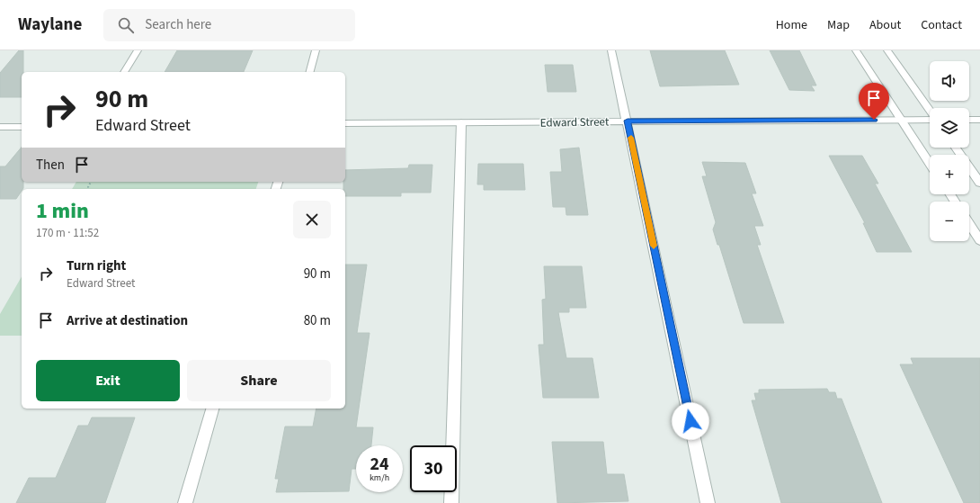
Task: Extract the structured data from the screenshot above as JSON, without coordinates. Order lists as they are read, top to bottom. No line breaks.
{"streets":{"street":["Edward Street"]},"page":{"header":"Waylane","search":"Search here","nav":["Home","Map","About","Contact"],"map_buttons":["+","−"],"turn":["90 m","Edward Street"],"then":"Then","heading":["1 min","170 m · 11:52"],"list":[{"name":"Turn right","note":"Edward Street","value":"90 m"},{"name":"Arrive at destination","value":"80 m"}],"buttons":["Exit","Share"],"speed":"24 km/h","limit":"30"}}
